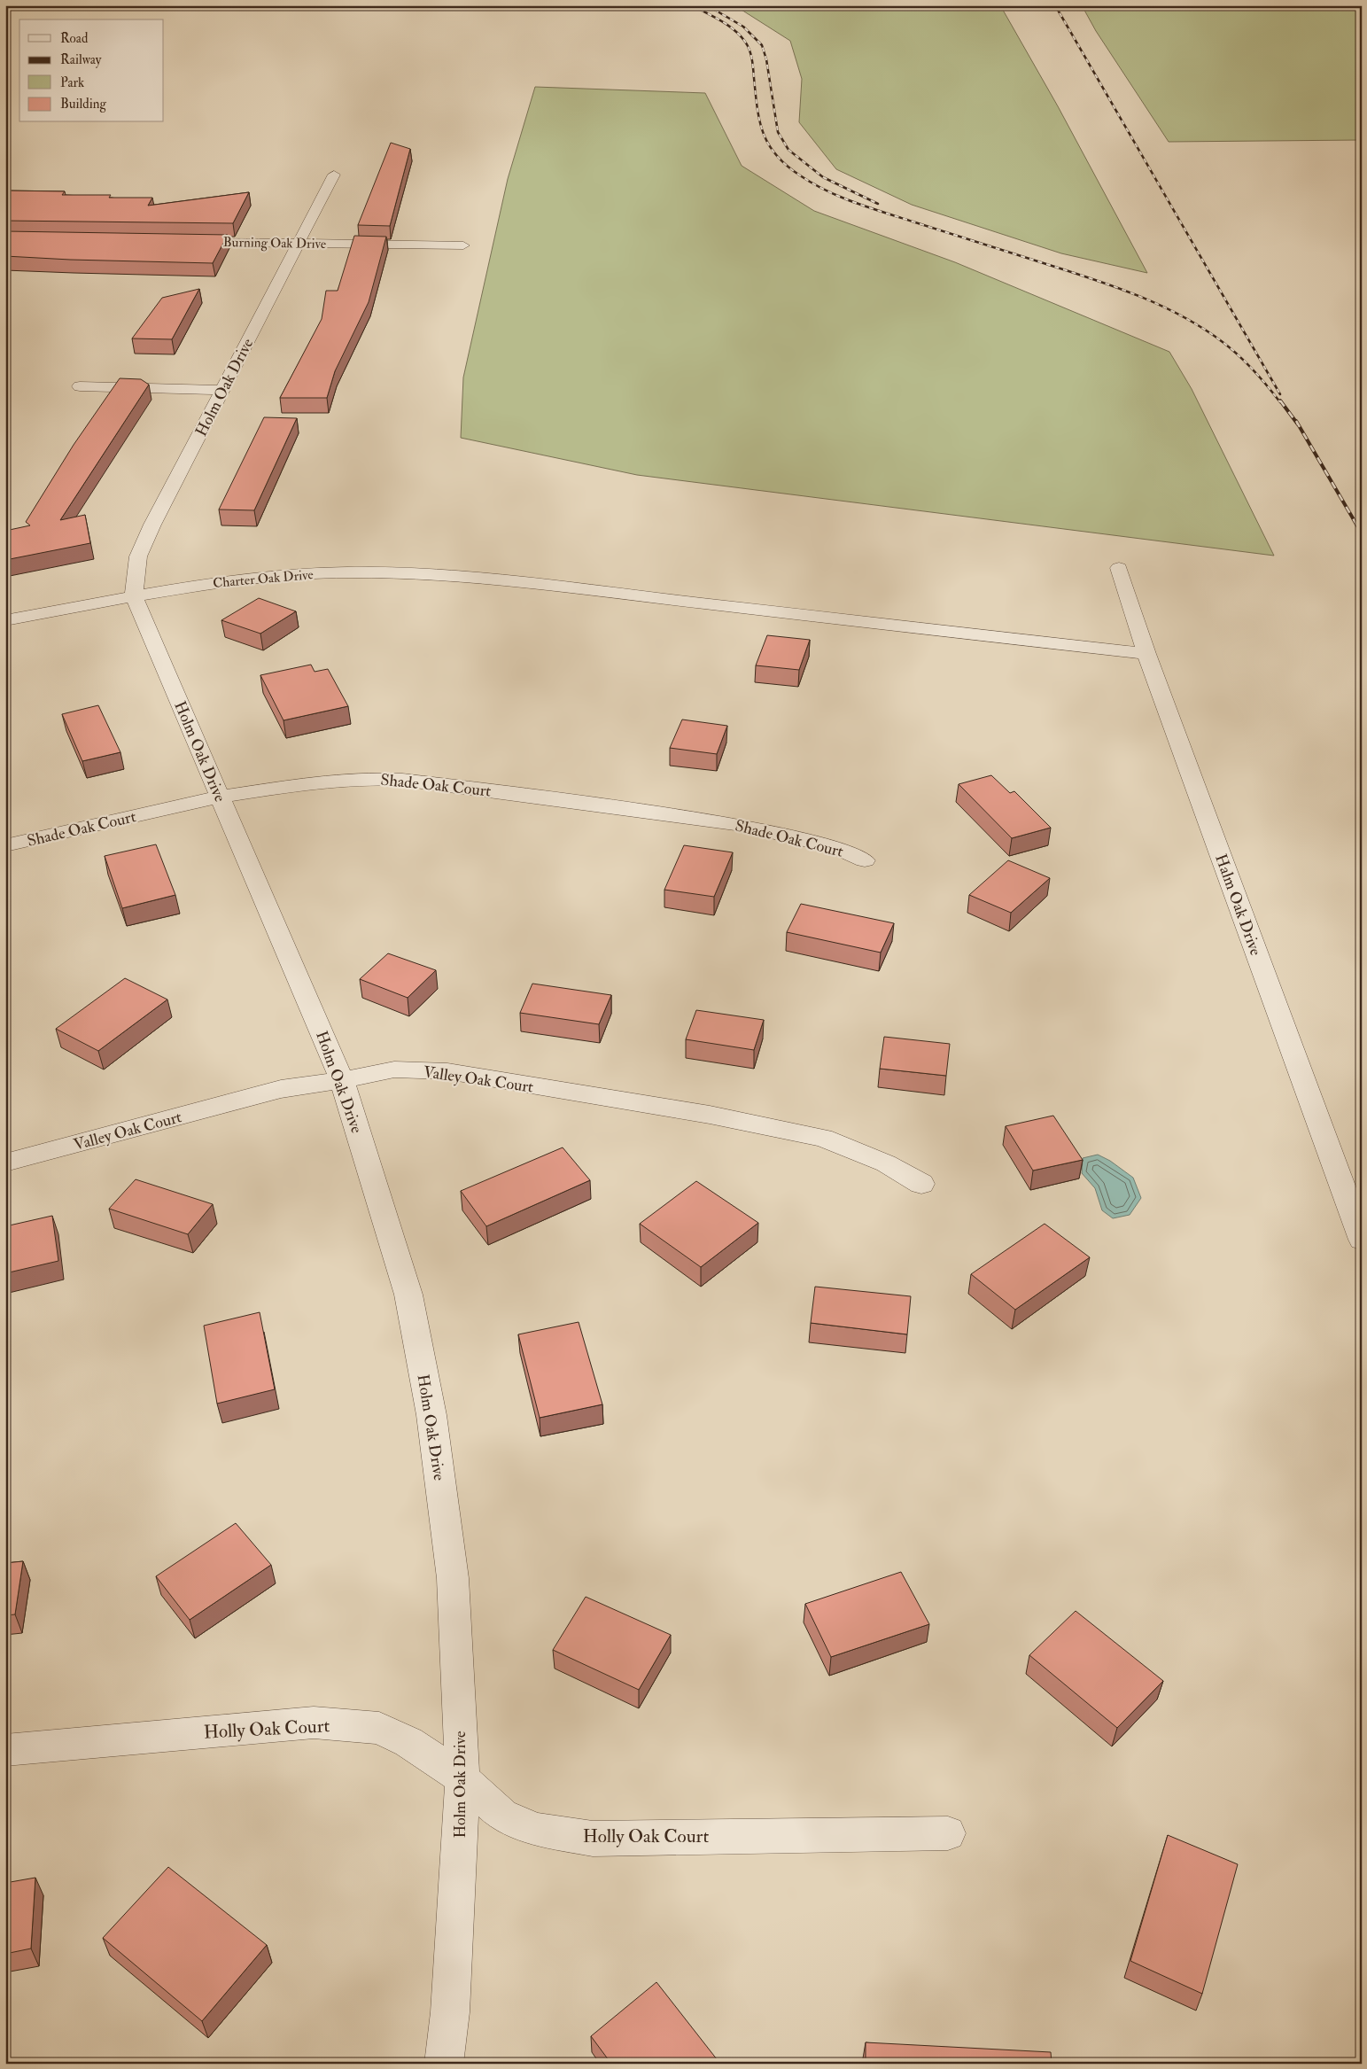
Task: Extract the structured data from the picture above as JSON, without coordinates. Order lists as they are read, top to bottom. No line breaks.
{"streets":{"street":["Burning Oak Drive","Holm Oak Drive","Charter Oak Drive","Shade Oak Court","Halm Oak Drive","Valley Oak Court","Holly Oak Court"]},"crossings":[["Burning Oak Drive","Holm Oak Drive"],["Holm Oak Drive","Charter Oak Drive"],["Holm Oak Drive","Shade Oak Court"],["Holm Oak Drive","Valley Oak Court"],["Holm Oak Drive","Holly Oak Court"],["Charter Oak Drive","Halm Oak Drive"]],"legend":["Road","Railway","Park","Building"]}
